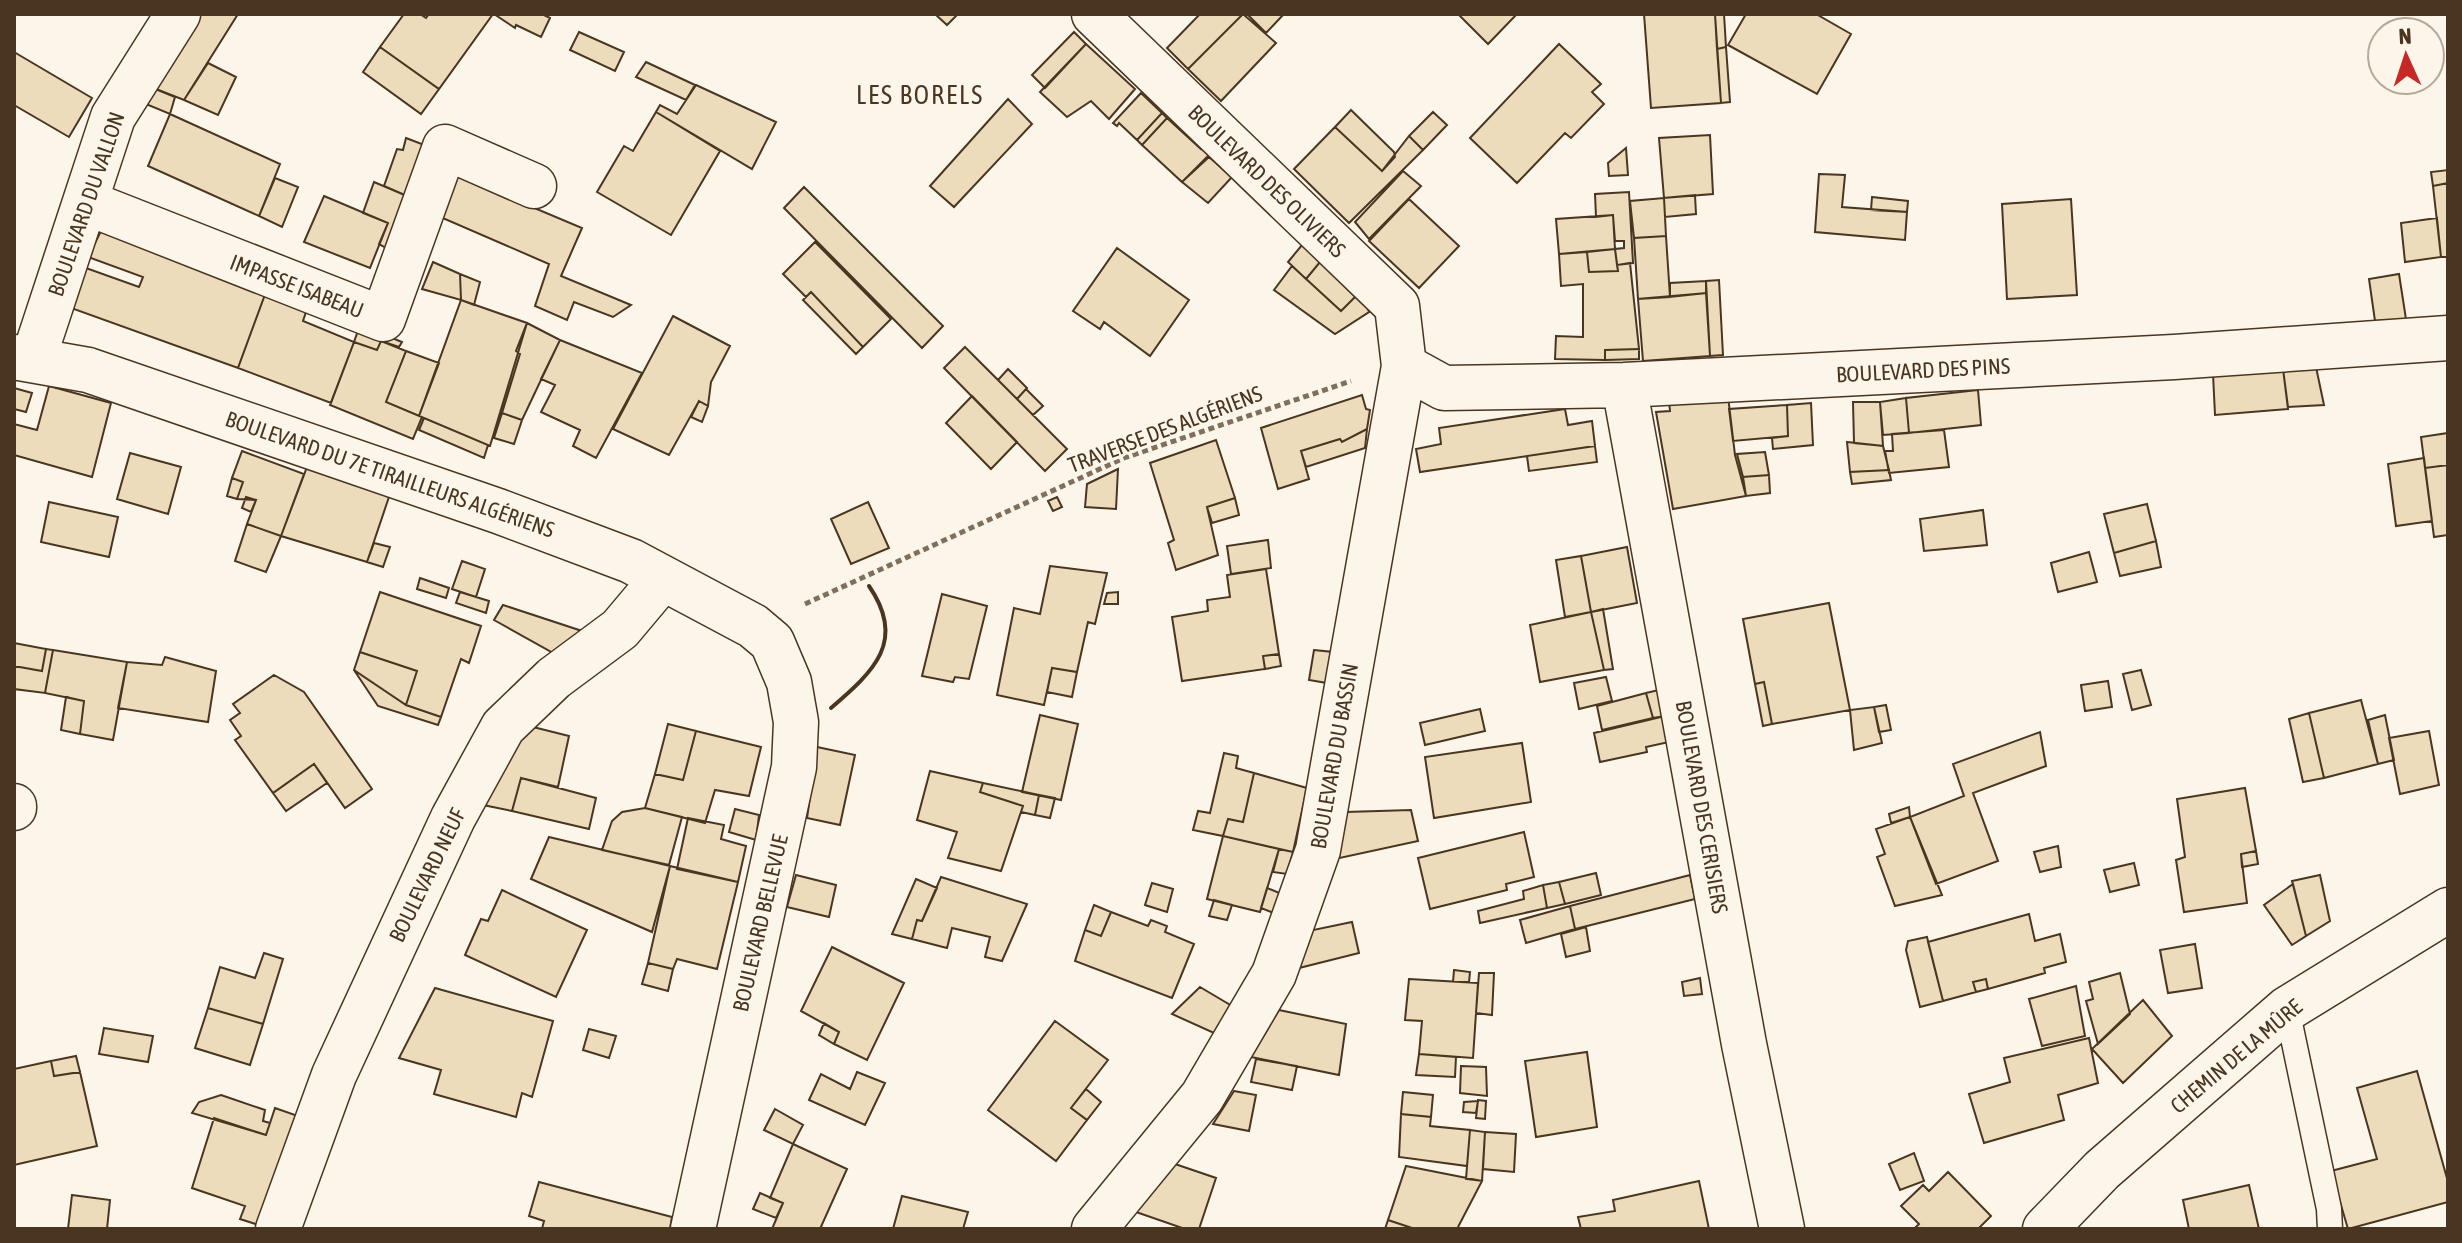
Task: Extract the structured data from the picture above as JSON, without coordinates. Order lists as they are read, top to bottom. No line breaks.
{"streets":{"street":["BOULEVARD DES OLIVIERS","BOULEVARD DU VALLON","IMPASSE ISABEAU","BOULEVARD DES PINS","BOULEVARD DU 7E TIRAILLEURS ALGÉRIENS","BOULEVARD DU BASSIN","BOULEVARD DES CERISIERS","BOULEVARD NEUF","BOULEVARD BELLEVUE","CHEMIN DE LA MÛRE"],"path":["TRAVERSE DES ALGÉRIENS"]},"crossings":[["BOULEVARD DES OLIVIERS","BOULEVARD DES PINS"],["BOULEVARD DES OLIVIERS","TRAVERSE DES ALGÉRIENS"],["BOULEVARD DES OLIVIERS","BOULEVARD DU BASSIN"],["BOULEVARD DU VALLON","IMPASSE ISABEAU"],["BOULEVARD DU VALLON","BOULEVARD DU 7E TIRAILLEURS ALGÉRIENS"],["BOULEVARD DES PINS","TRAVERSE DES ALGÉRIENS"],["BOULEVARD DES PINS","BOULEVARD DU BASSIN"],["BOULEVARD DES PINS","BOULEVARD DES CERISIERS"],["TRAVERSE DES ALGÉRIENS","BOULEVARD DU BASSIN"],["BOULEVARD DU 7E TIRAILLEURS ALGÉRIENS","BOULEVARD NEUF"],["BOULEVARD DU 7E TIRAILLEURS ALGÉRIENS","BOULEVARD BELLEVUE"]],"districts":["LES BORELS"],"north":"top"}
